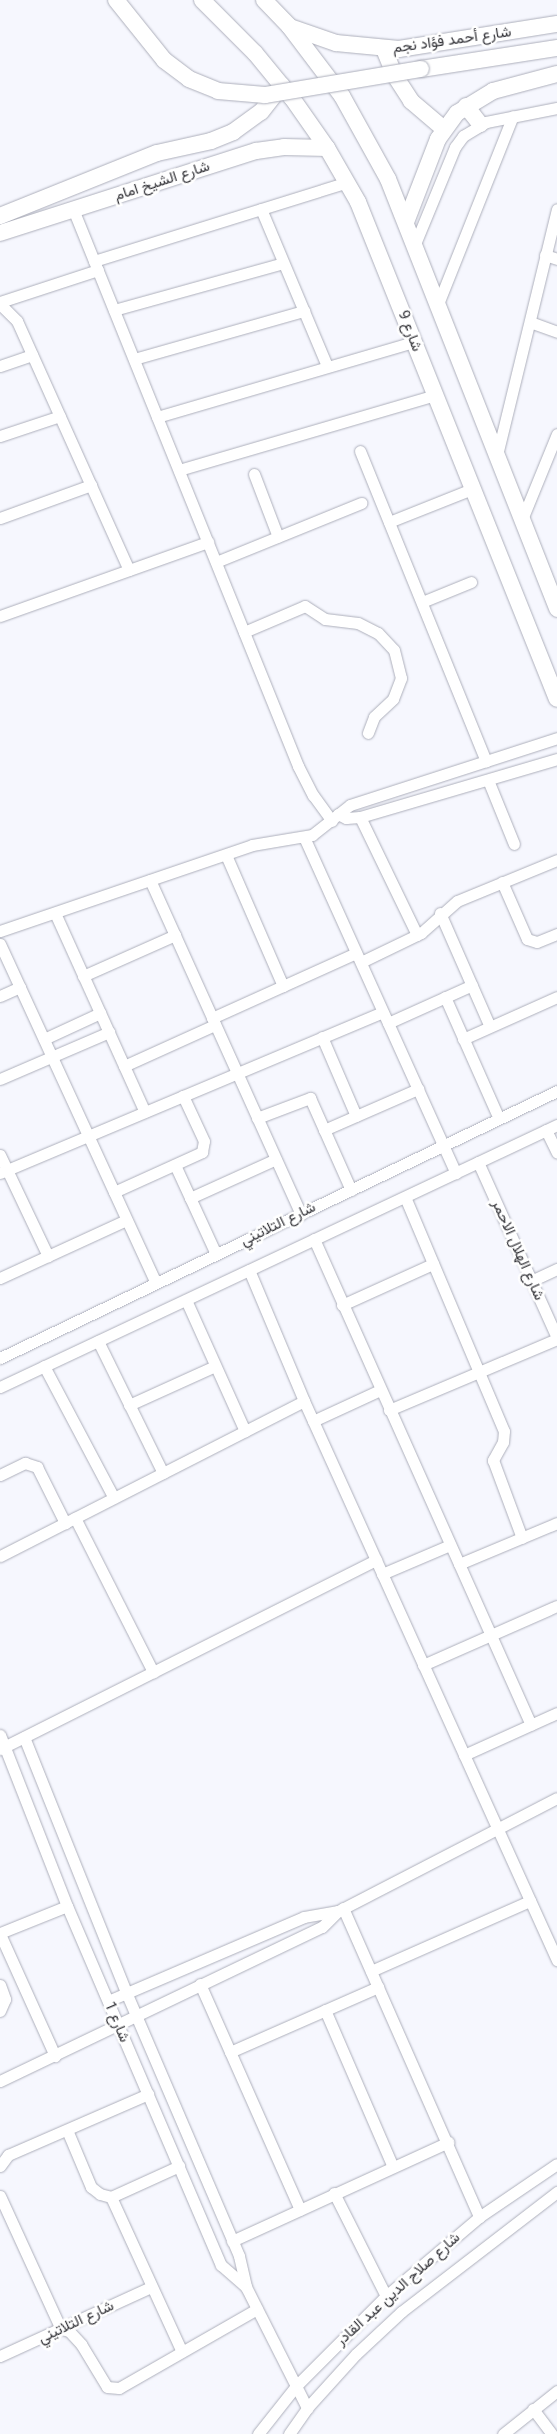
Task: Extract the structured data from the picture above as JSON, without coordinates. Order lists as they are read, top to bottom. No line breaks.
{"streets":{"main road":["شارع أحمد فؤاد نجم","شارع الشيخ امام","شارع 9"],"street":["شارع التلاتيني","شارع الهلال الاحمر","شارع 1","شارع صلاح الدين عبد القادر"]},"crossings":[["شارع الشيخ امام","شارع 9"],["شارع التلاتيني","شارع الهلال الاحمر"],["شارع 1","شارع صلاح الدين عبد القادر"]]}
